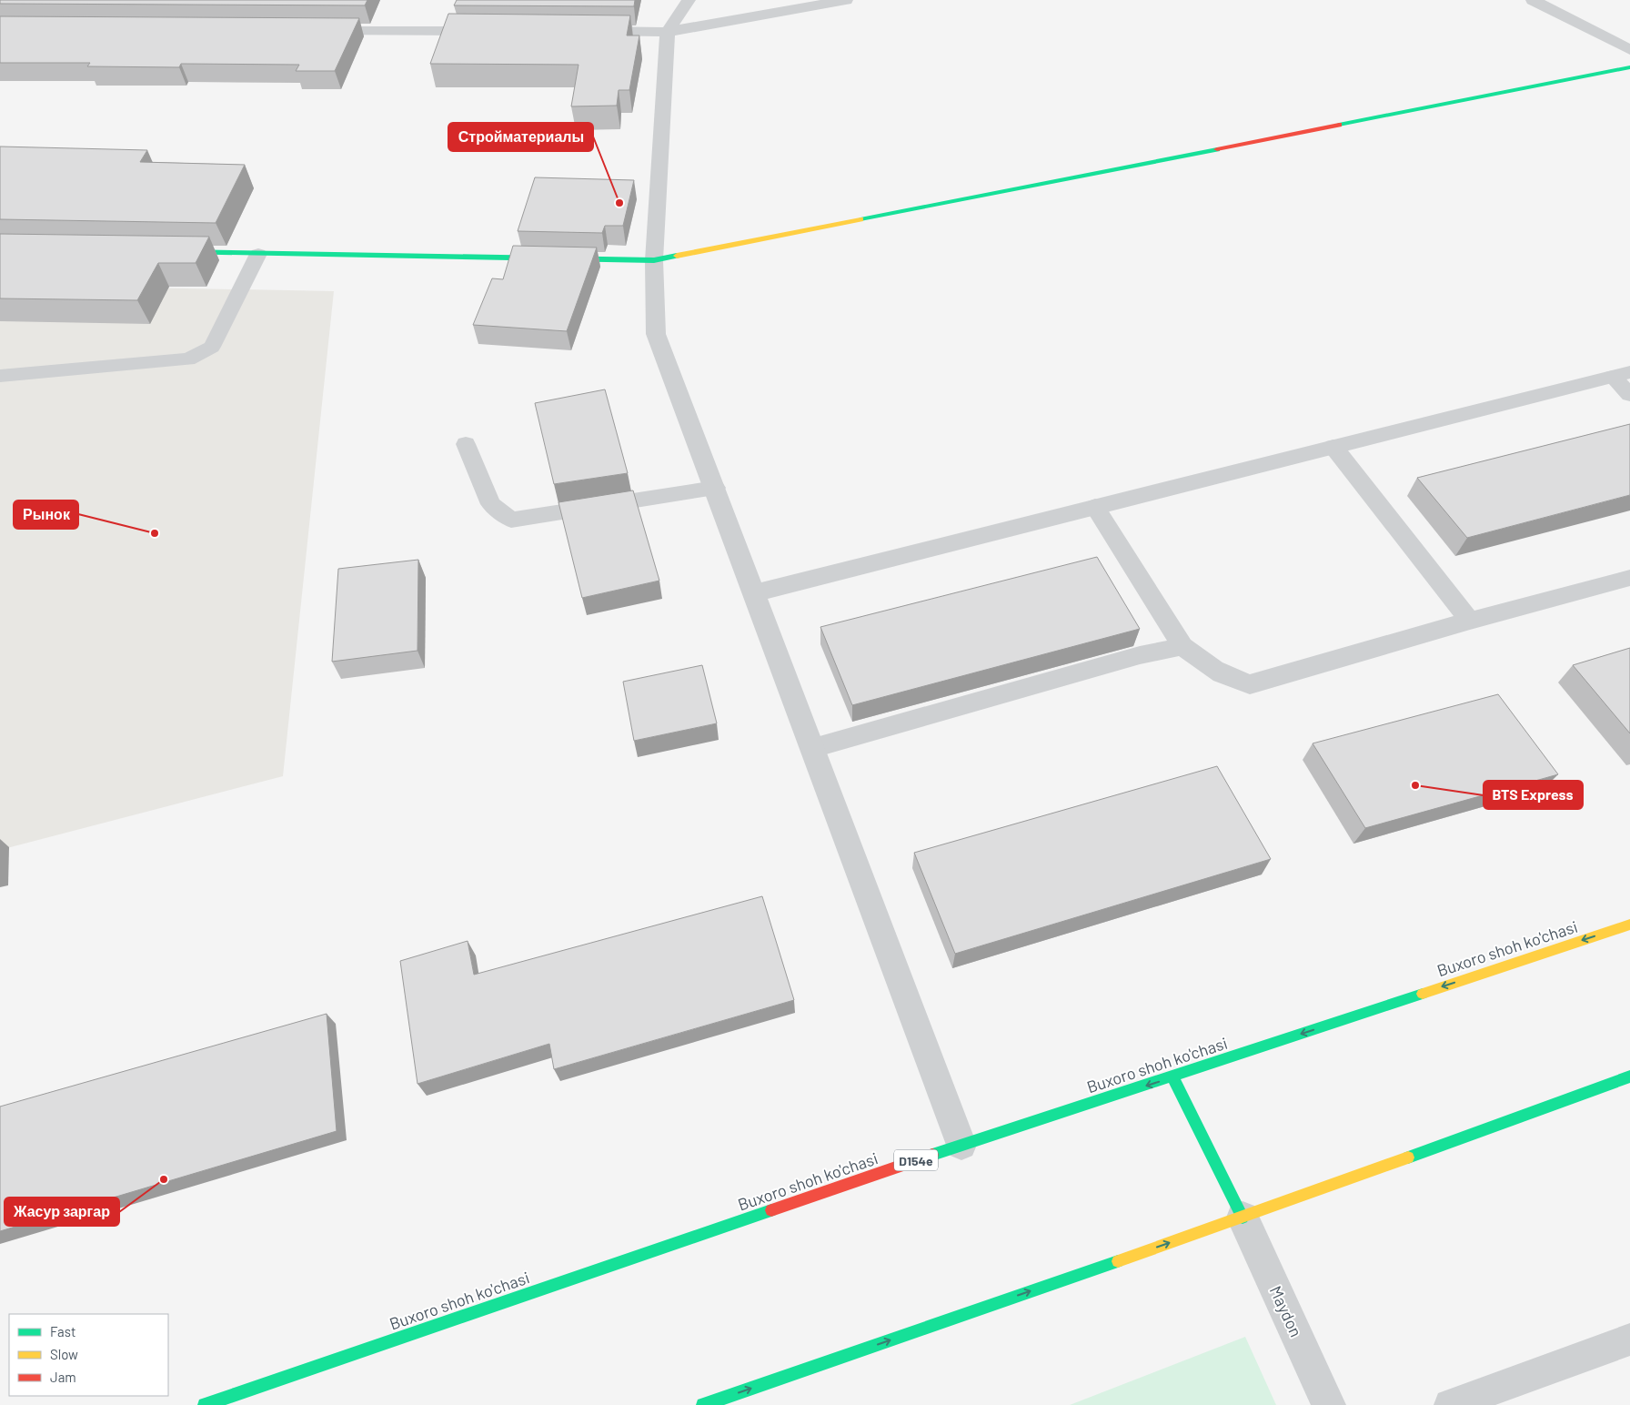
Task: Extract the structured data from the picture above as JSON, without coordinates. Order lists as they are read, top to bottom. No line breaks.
{"streets":{"street":["Buxoro shoh ko'chasi","D154e","Maydon"]},"one_way":["Buxoro shoh ko'chasi"],"places":["Стройматериалы","Рынок","BTS Express","Жасур заргар"],"legend":["Fast","Slow","Jam"]}
